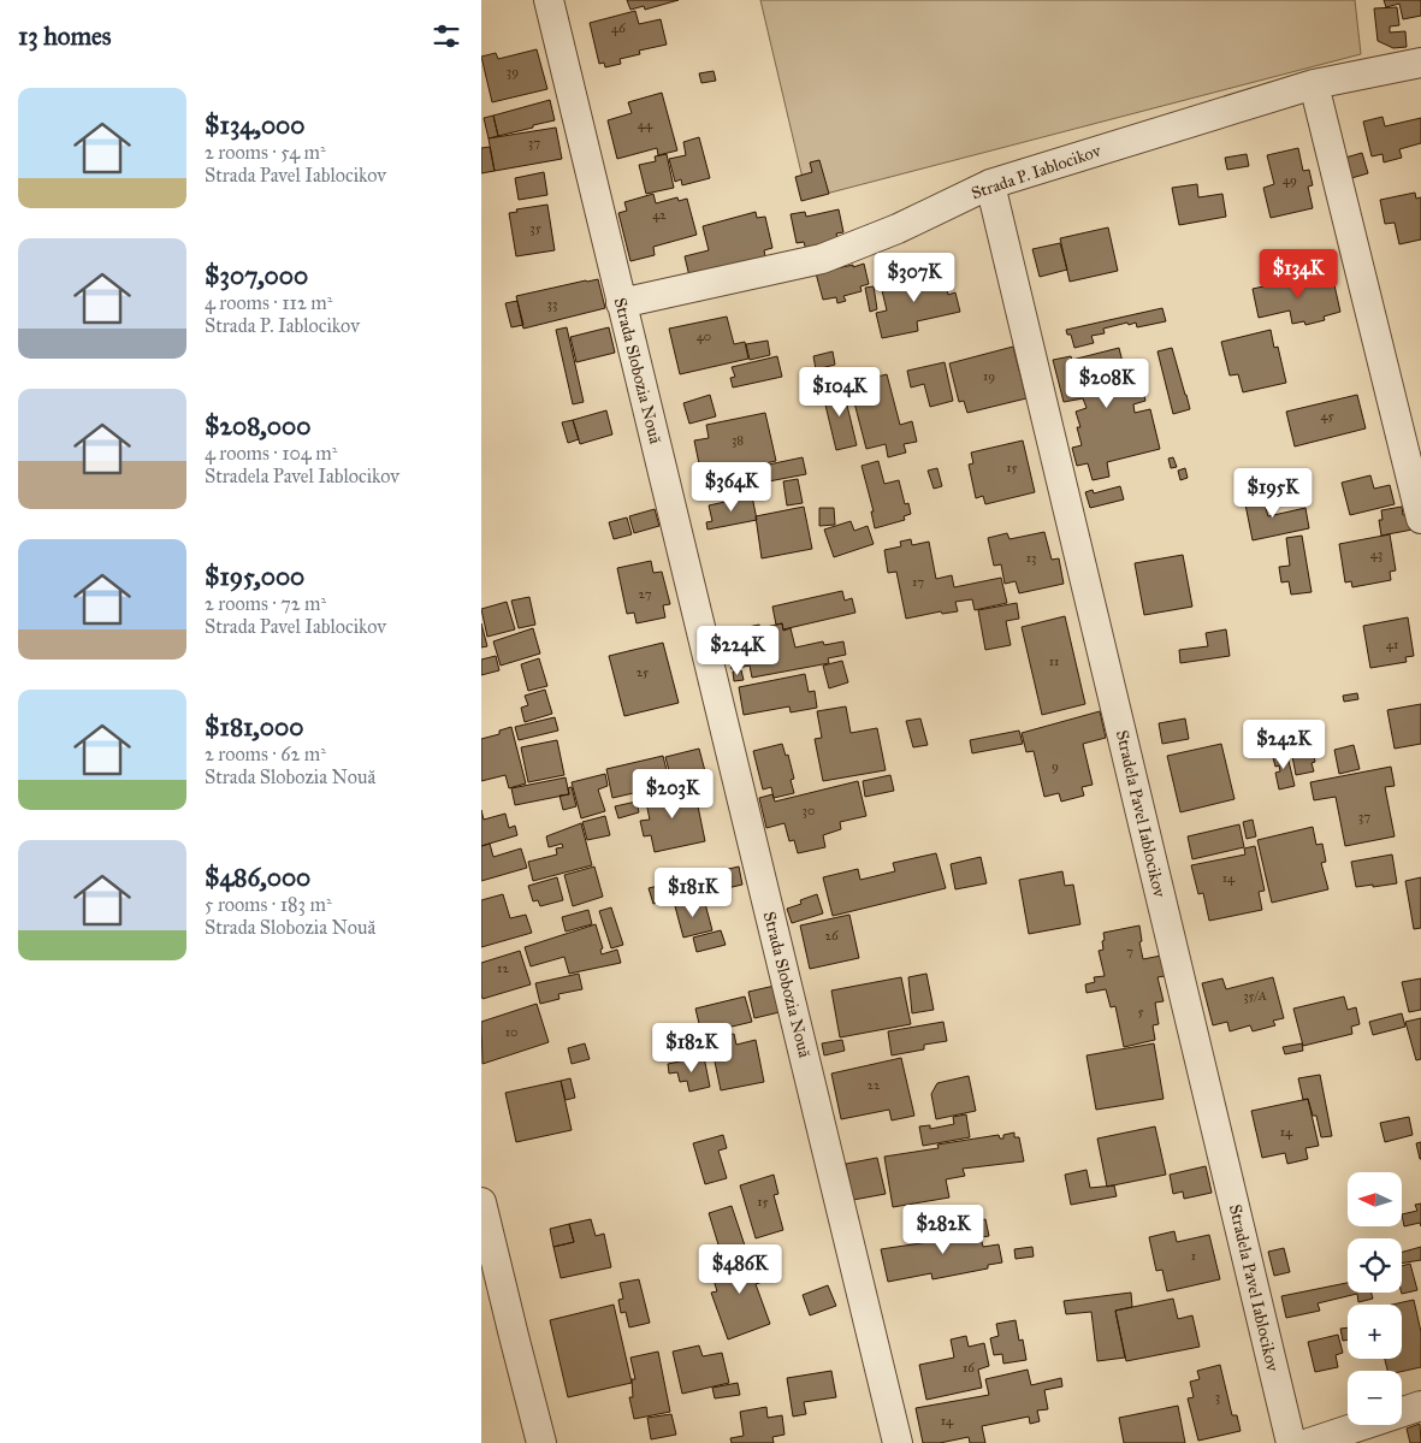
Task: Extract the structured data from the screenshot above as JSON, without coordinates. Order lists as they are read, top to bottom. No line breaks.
{"streets":{"street":["Strada P. Iablocikov","Strada Slobozia Nouă","Stradela Pavel Iablocikov"]},"crossings":[["Strada P. Iablocikov","Strada Slobozia Nouă"],["Strada P. Iablocikov","Stradela Pavel Iablocikov"]],"house_numbers":["46","39","44","37","49","42","35","33","40","19","45","38","15","43","13","17","27","41","11","25","9","30","37","14","26","7","12","35/A","5","10","22","14","15","1","16","3","14"],"north":"left","page":{"heading":"13 homes","list":[{"name":"$134,000","note":"2 rooms · 54 m² · Strada Pavel Iablocikov"},{"name":"$307,000","note":"4 rooms · 112 m² · Strada P. Iablocikov"},{"name":"$208,000","note":"4 rooms · 104 m² · Stradela Pavel Iablocikov"},{"name":"$195,000","note":"2 rooms · 72 m² · Strada Pavel Iablocikov"},{"name":"$181,000","note":"2 rooms · 62 m² · Strada Slobozia Nouă"},{"name":"$486,000","note":"5 rooms · 183 m² · Strada Slobozia Nouă"}],"price":["$134K","$307K","$208K","$104K","$364K","$195K","$224K","$242K","$203K","$181K","$182K","$282K","$486K"],"map_buttons":["+","−"]}}
